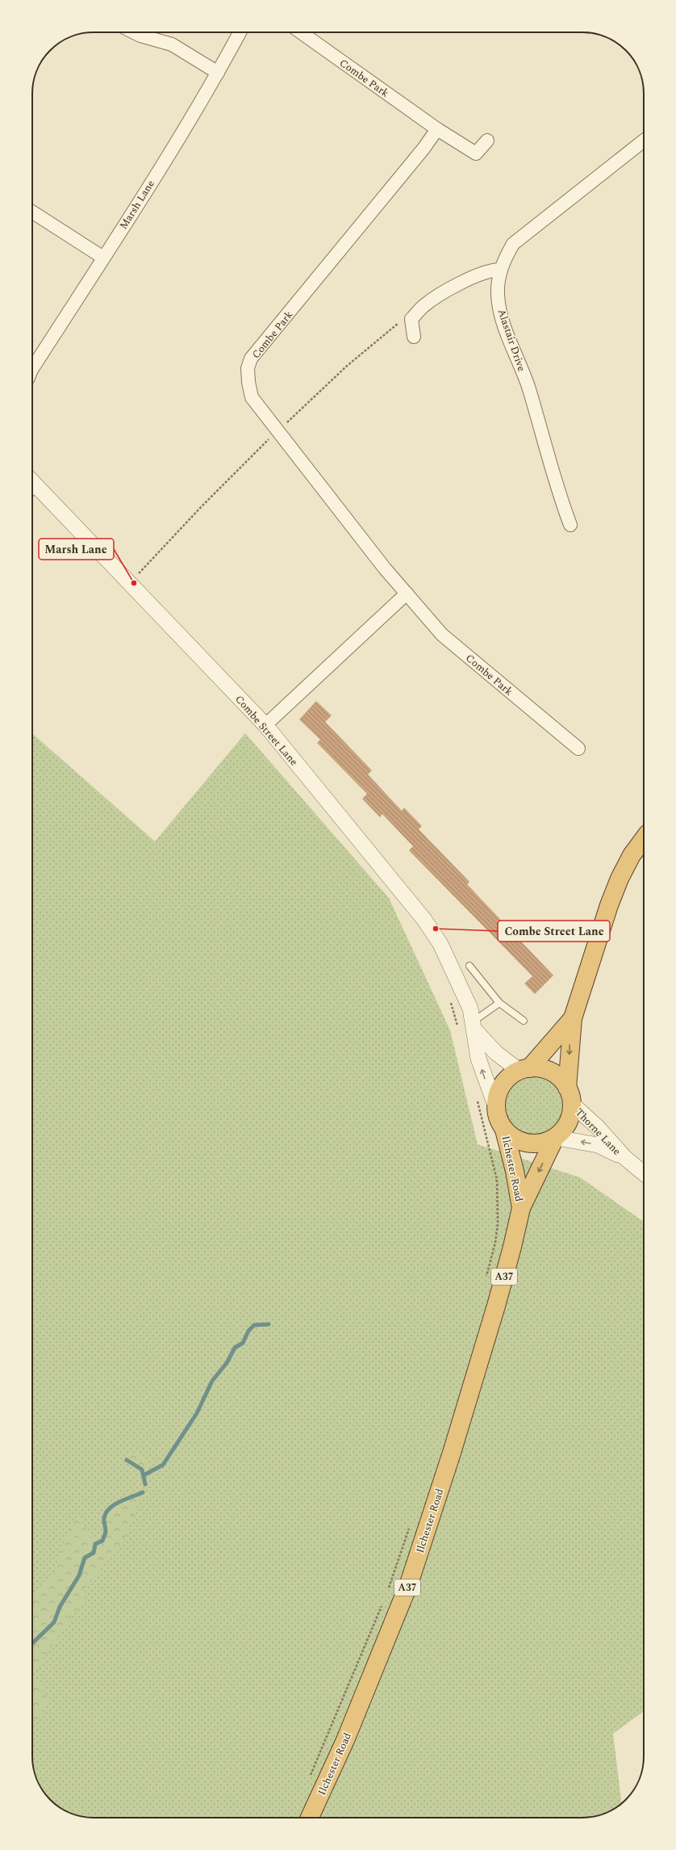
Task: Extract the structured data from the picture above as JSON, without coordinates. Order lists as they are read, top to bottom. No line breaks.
{"streets":{"highway":["Ilchester Road","A37"],"street":["Combe Park","Marsh Lane","Alastair Drive","Combe Street Lane","Thorne Lane"]},"crossings":[["Combe Street Lane","Thorne Lane"],["Combe Street Lane","Ilchester Road"],["Combe Street Lane","A37"],["Thorne Lane","Ilchester Road"],["Thorne Lane","A37"],["Ilchester Road","A37"]],"one_way":["Thorne Lane"],"places":["Marsh Lane","Combe Street Lane"]}
